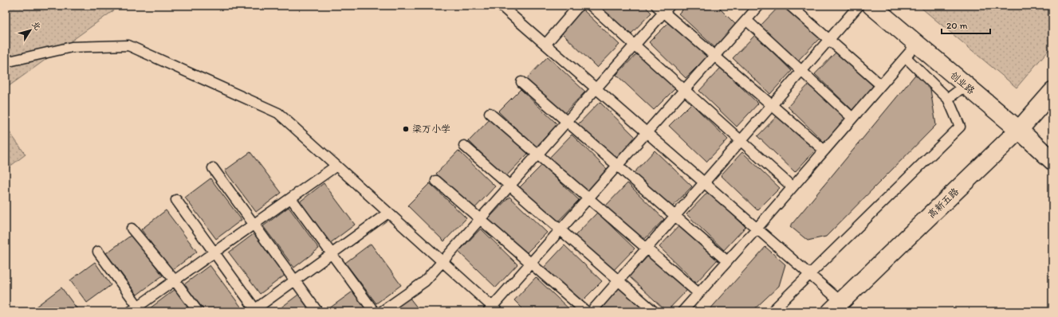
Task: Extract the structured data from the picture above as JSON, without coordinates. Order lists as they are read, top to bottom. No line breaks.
{"streets":{"street":["创业路","高新五路"]},"crossings":[["创业路","高新五路"]],"places":["梁万小学"],"scale_bar":"20 m","north":"top right"}
